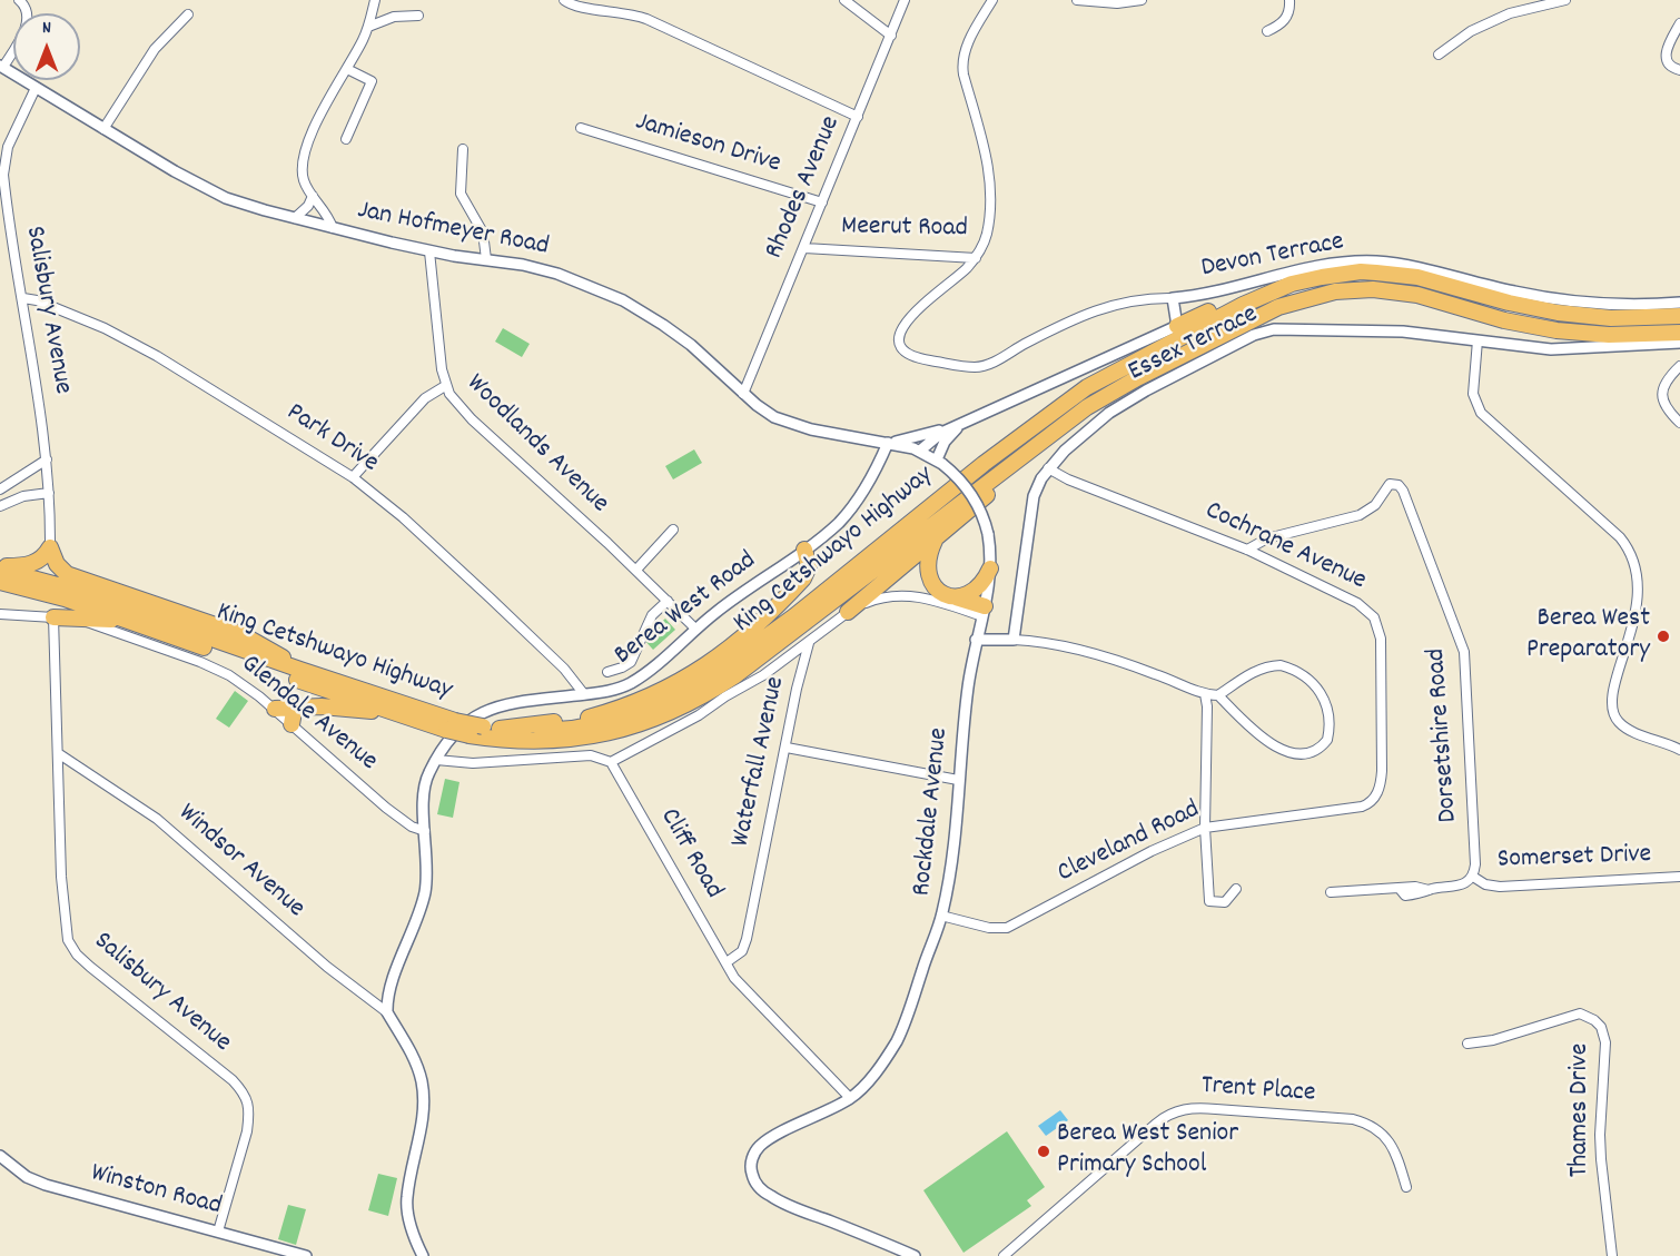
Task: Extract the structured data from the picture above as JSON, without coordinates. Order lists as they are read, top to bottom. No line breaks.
{"streets":{"highway":["King Cetshwayo Highway"],"street":["Jamieson Drive","Rhodes Avenue","Meerut Road","Jan Hofmeyer Road","Devon Terrace","Salisbury Avenue","Essex Terrace","Park Drive","Woodlands Avenue","Cochrane Avenue","Berea West Road","Glendale Avenue","Dorsetshire Road","Waterfall Avenue","Rockdale Avenue","Cleveland Road","Cliff Road","Somerset Drive","Windsor Avenue","Trent Place","Thames Drive","Winston Road"]},"crossings":[["Jamieson Drive","Rhodes Avenue"],["Rhodes Avenue","Meerut Road"],["Rhodes Avenue","Jan Hofmeyer Road"],["Meerut Road","Devon Terrace"],["Jan Hofmeyer Road","Salisbury Avenue"],["Jan Hofmeyer Road","Woodlands Avenue"],["Jan Hofmeyer Road","Berea West Road"],["Jan Hofmeyer Road","Rockdale Avenue"],["Salisbury Avenue","Park Drive"],["Salisbury Avenue","Windsor Avenue"],["Salisbury Avenue","Winston Road"],["Essex Terrace","Cochrane Avenue"],["Park Drive","Berea West Road"],["Woodlands Avenue","Berea West Road"],["Cochrane Avenue","Dorsetshire Road"],["Cochrane Avenue","Cleveland Road"],["Berea West Road","Glendale Avenue"],["Berea West Road","Rockdale Avenue"],["Berea West Road","Windsor Avenue"],["Dorsetshire Road","Somerset Drive"],["Waterfall Avenue","Cliff Road"],["Rockdale Avenue","Cleveland Road"],["Rockdale Avenue","Cliff Road"]],"places":["Berea West Preparatory","Berea West Senior Primary School"],"north":"top"}
